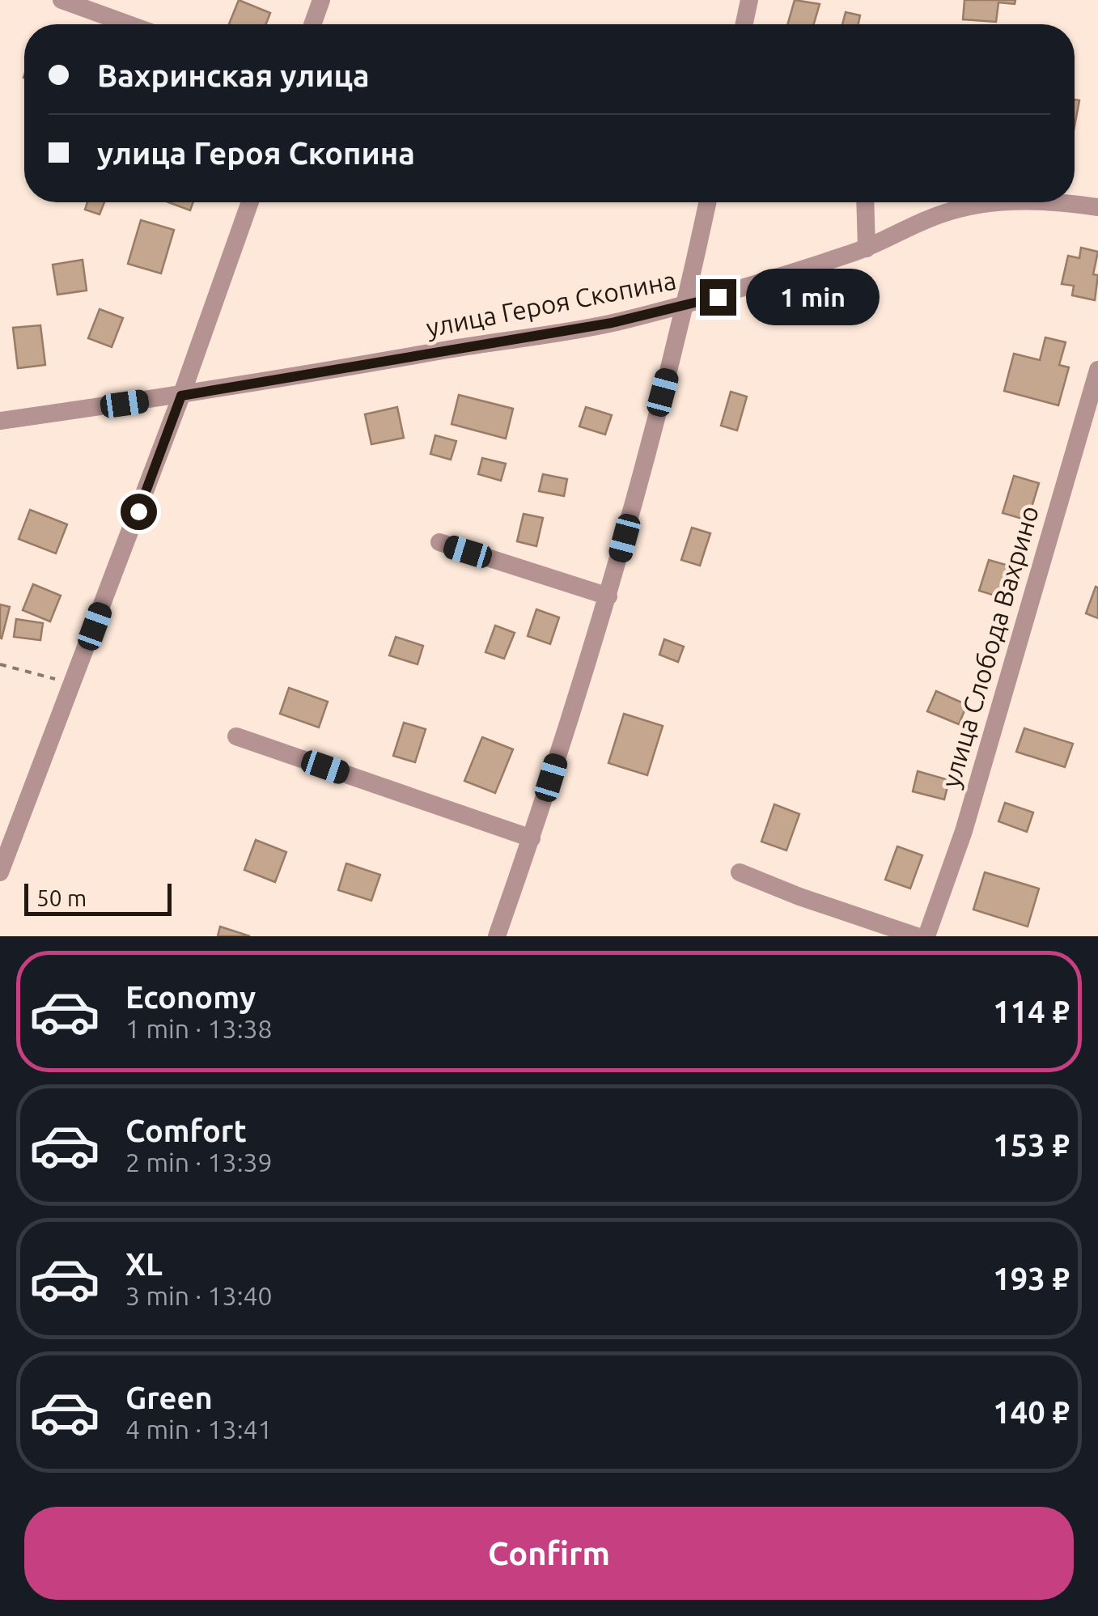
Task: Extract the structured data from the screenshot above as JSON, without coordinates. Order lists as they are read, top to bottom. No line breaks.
{"streets":{"street":["улица Героя Скопина","улица Слобода Вахрино"]},"scale_bar":"50 m","page":{"banner":["Вахринская улица","улица Героя Скопина"],"bubble":"1 min","scale":"50 m","list":[{"name":"Economy","note":"1 min · 13:38","value":"114 ₽"},{"name":"Comfort","note":"2 min · 13:39","value":"153 ₽"},{"name":"XL","note":"3 min · 13:40","value":"193 ₽"},{"name":"Green","note":"4 min · 13:41","value":"140 ₽"}],"buttons":"Confirm"}}
